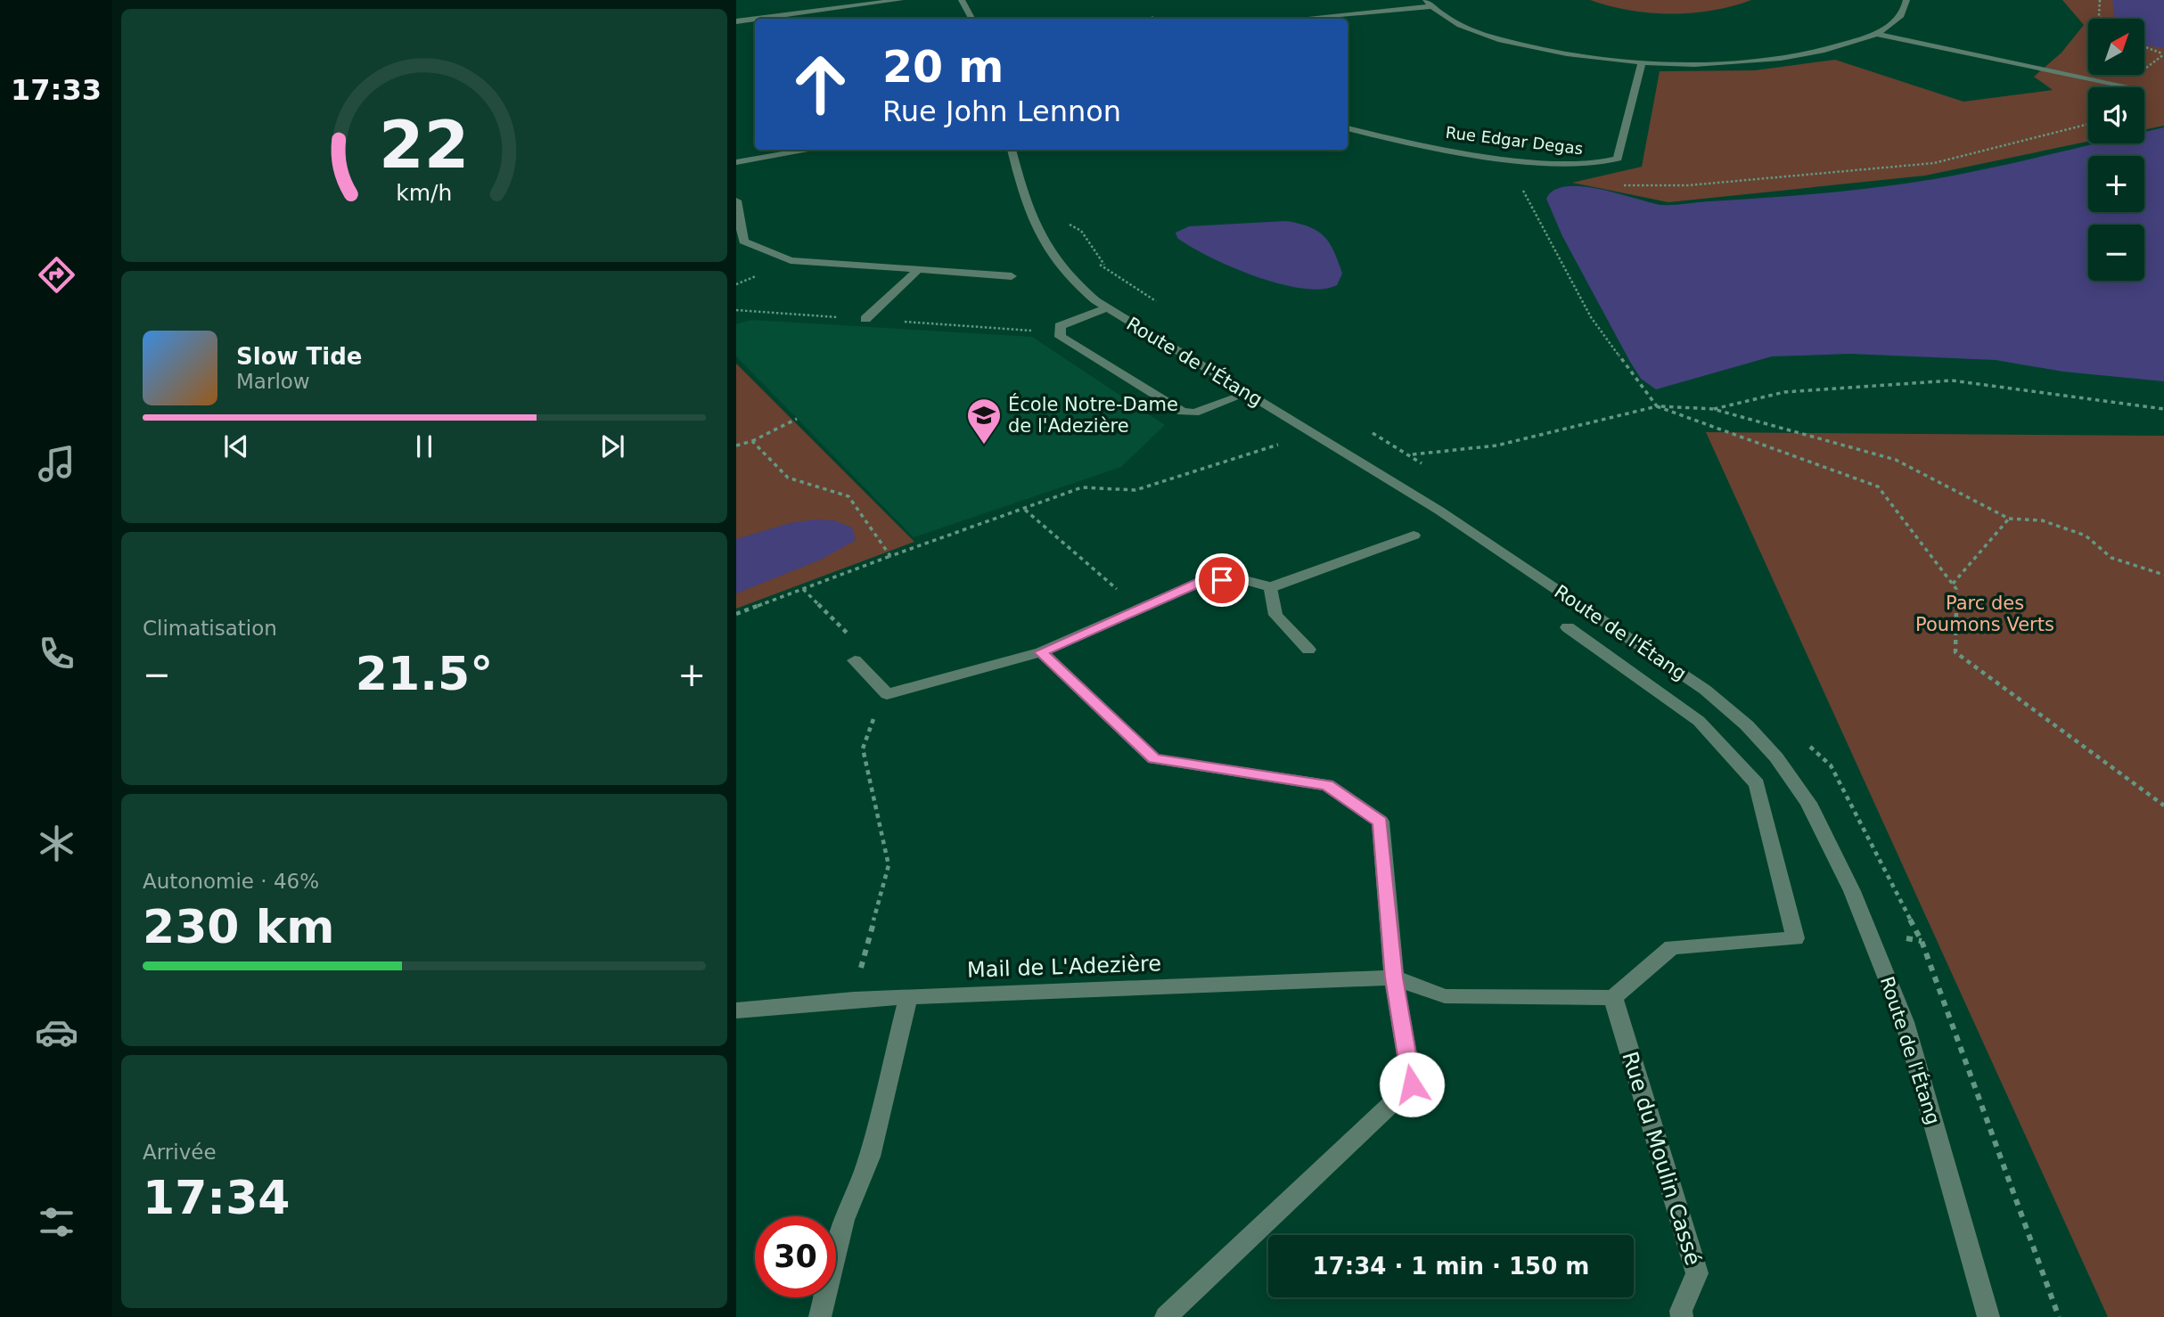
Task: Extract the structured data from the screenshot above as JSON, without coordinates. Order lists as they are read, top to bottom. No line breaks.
{"streets":{"street":["Rue Edgar Degas","Route de l'Étang","Mail de L'Adezière","Rue du Moulin Cassé"]},"parks":["Parc des Poumons Verts"],"places":{"school or university":["École Notre-Dame de l'Adezière"]},"north":"top right","page":{"tabs":"17:33","map_buttons":["+","−"],"turn":["20 m","Rue John Lennon"],"song":["Slow Tide","Marlow"],"tile":["Climatisation",["Autonomie · 46%","230 km"],["Arrivée","17:34"]],"heat":["−","21.5°","+"],"limit":"30","trip":"17:34 · 1 min · 150 m","gauge":["22","km/h"]}}
